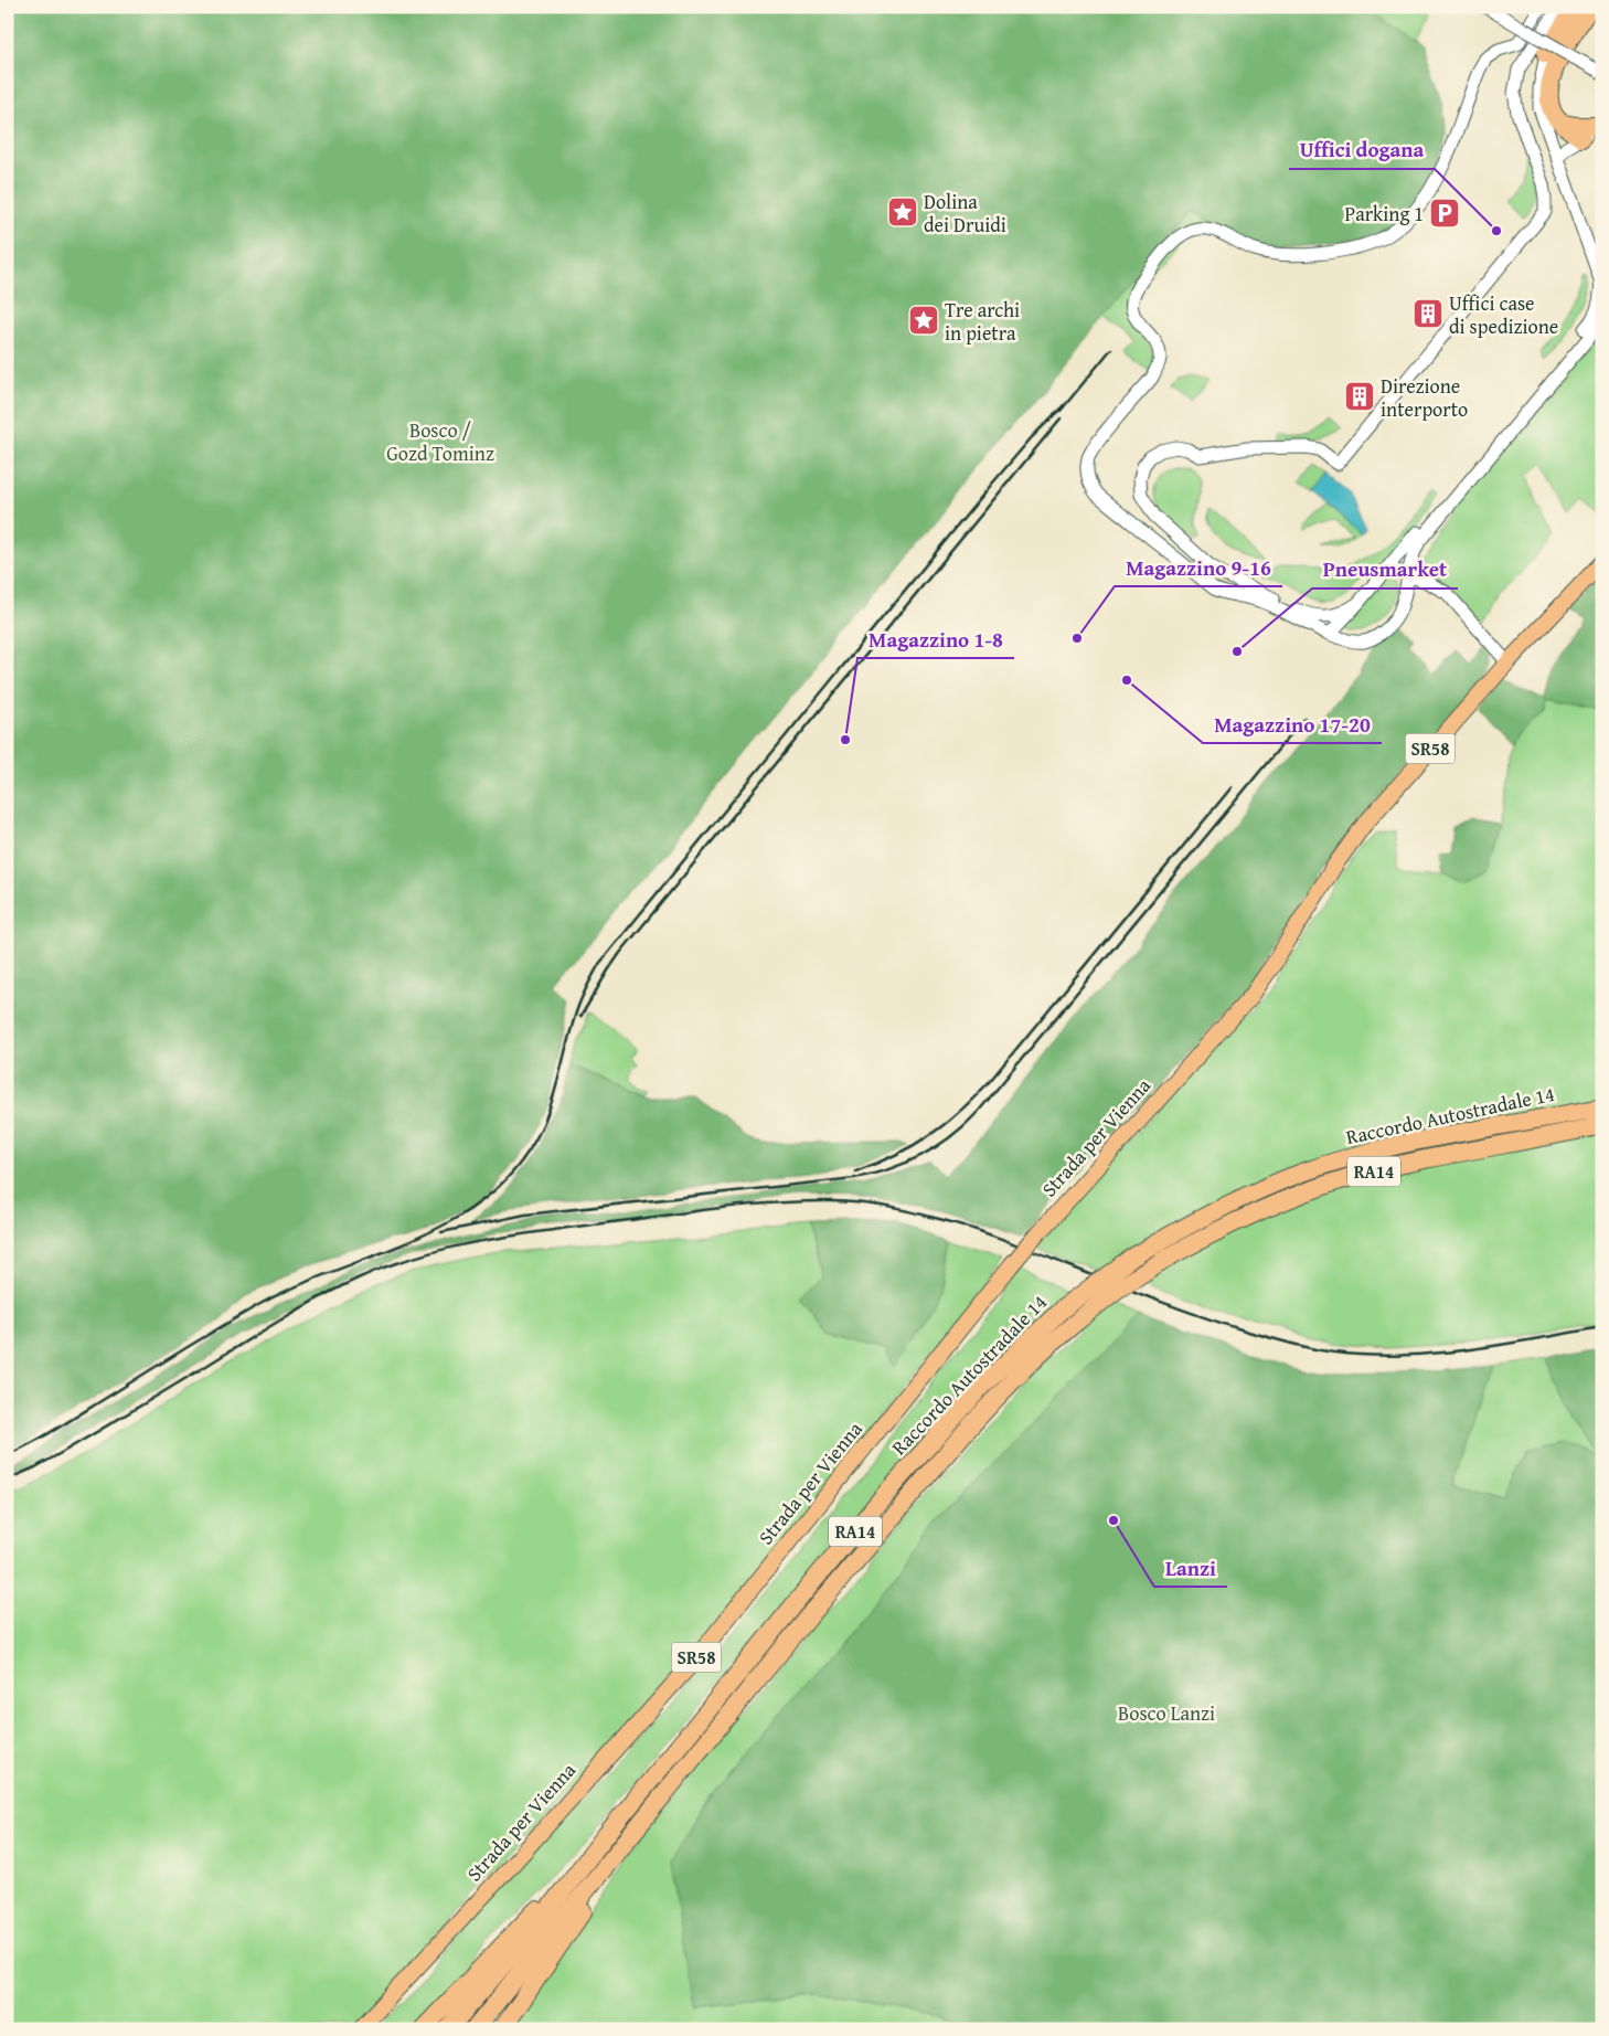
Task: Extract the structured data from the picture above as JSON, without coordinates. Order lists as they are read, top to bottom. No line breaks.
{"streets":{"highway":["Raccordo Autostradale 14","RA14"],"main road":["SR58","Strada per Vienna"]},"crossings":[["SR58","Strada per Vienna"]],"parks":["Bosco / Gozd Tominz","Bosco Lanzi"],"places":{"place":["Dolina dei Druidi","Tre archi in pietra"],"parking":["Parking 1"],"other":["Uffici dogana","Magazzino 9-16","Pneusmarket","Magazzino 17-20","Magazzino 1-8","Lanzi"],"building":["Uffici case di spedizione","Direzione interporto"]}}
